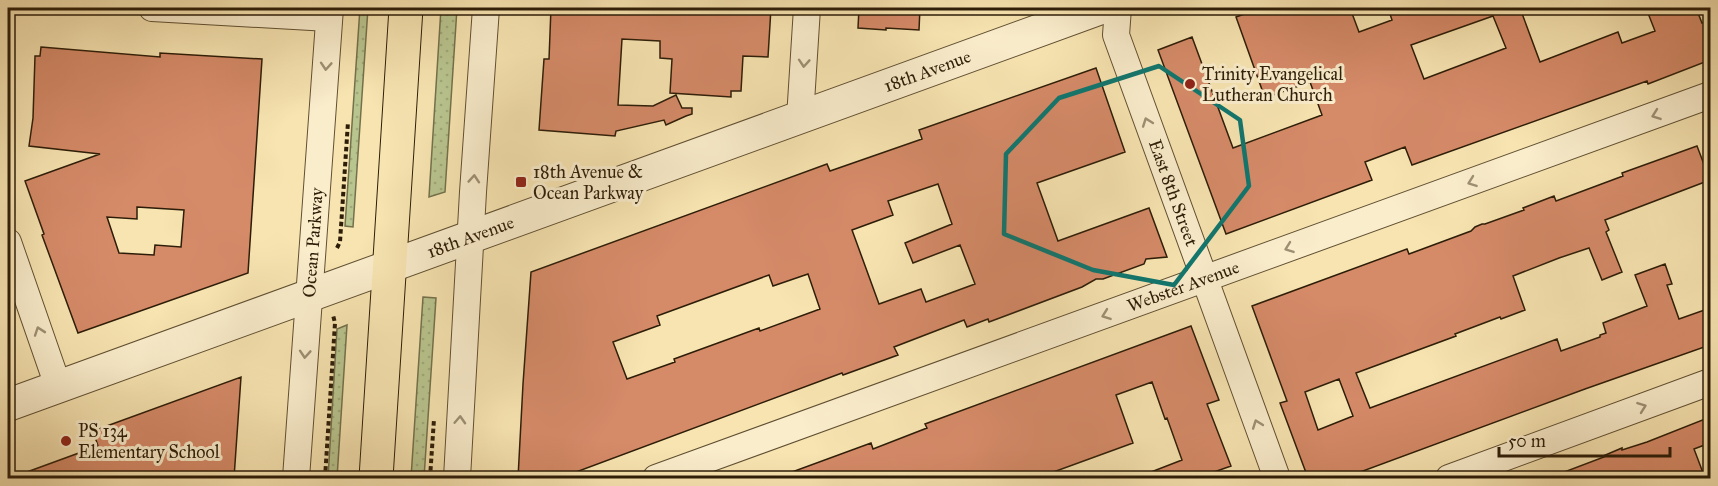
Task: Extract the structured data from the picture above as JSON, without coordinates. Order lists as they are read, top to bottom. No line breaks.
{"streets":{"street":["18th Avenue","East 8th Street","Ocean Parkway","Webster Avenue"]},"crossings":[["18th Avenue","Ocean Parkway"],["East 8th Street","Webster Avenue"]],"one_way":["East 8th Street","Webster Avenue"],"places":{"other":["Trinity Evangelical Lutheran Church","PS 134 Elementary School"],"transit":["18th Avenue & Ocean Parkway"]},"scale_bar":"50 m"}
